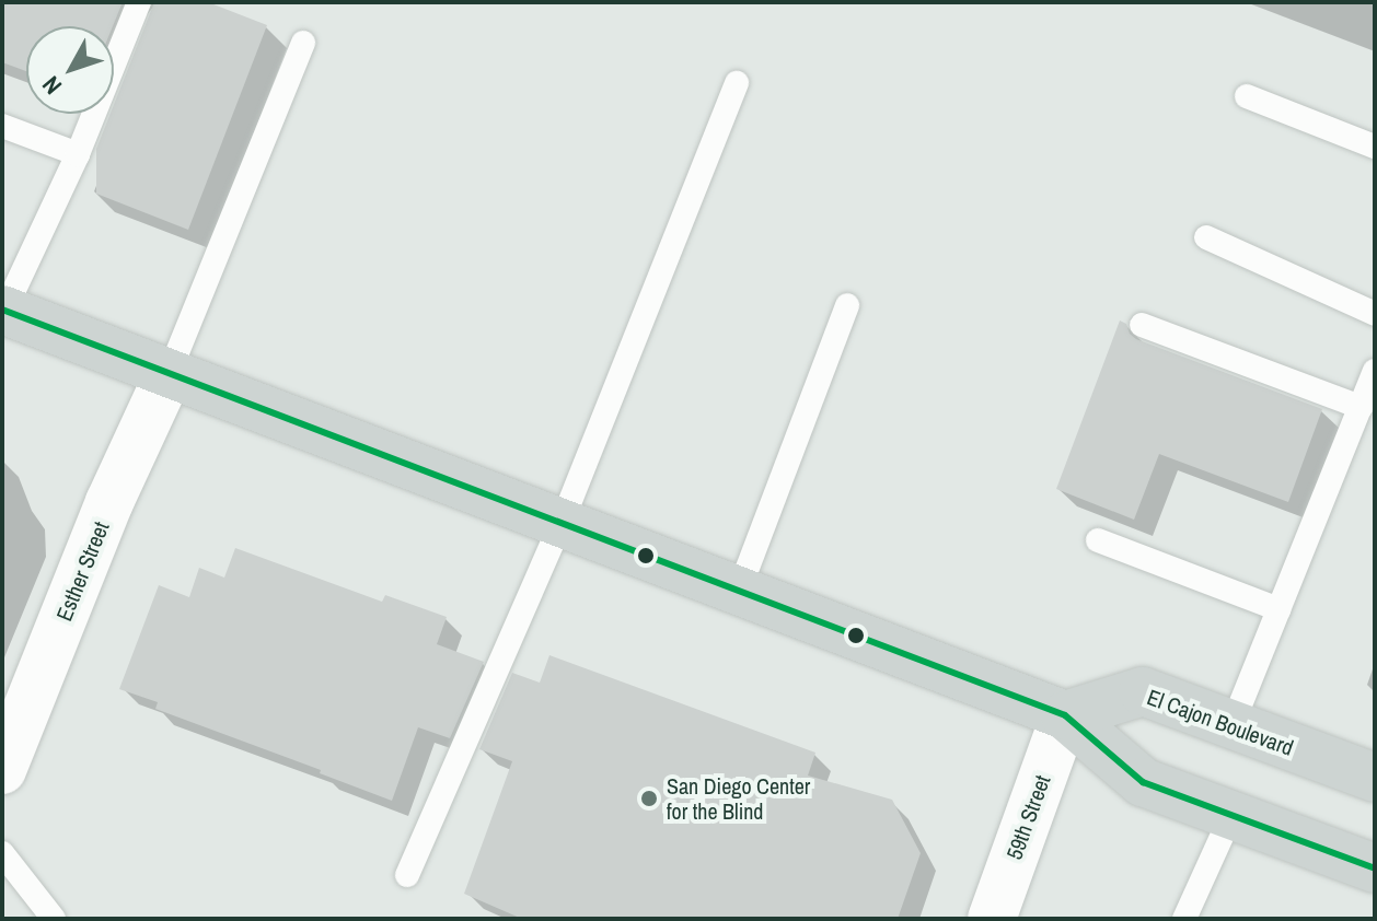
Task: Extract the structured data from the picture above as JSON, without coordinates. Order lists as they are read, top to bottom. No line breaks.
{"streets":{"main road":["El Cajon Boulevard"],"street":["Esther Street","59th Street"]},"crossings":[["El Cajon Boulevard","59th Street"]],"places":["San Diego Center for the Blind"],"north":"bottom left"}
